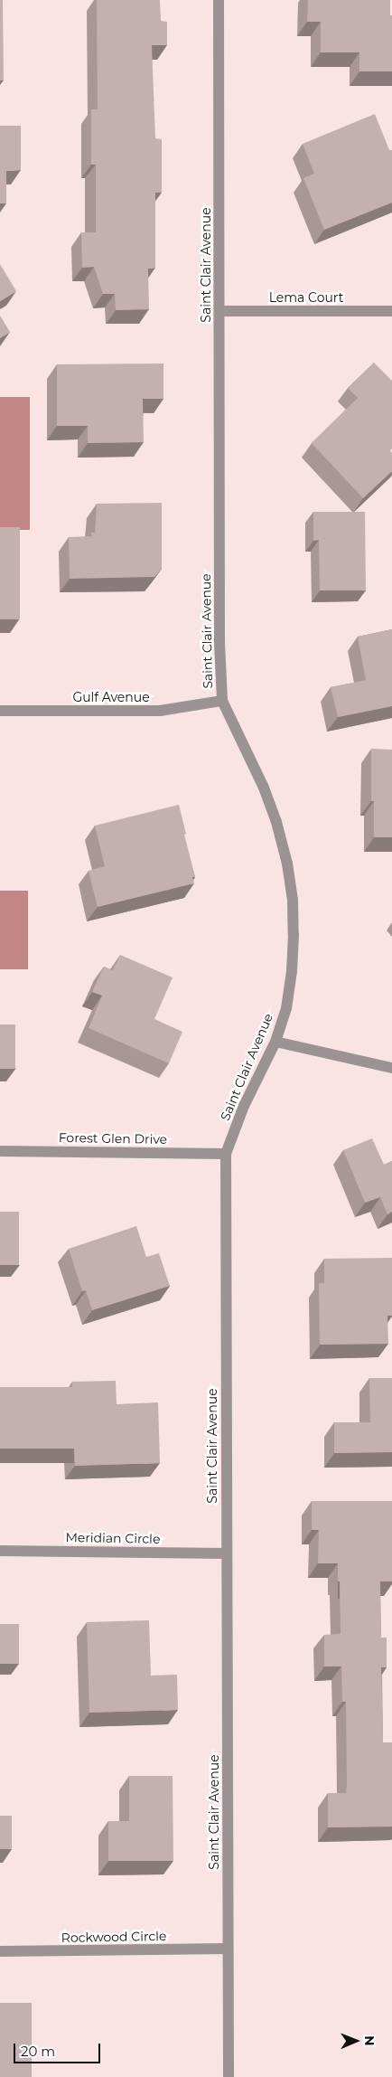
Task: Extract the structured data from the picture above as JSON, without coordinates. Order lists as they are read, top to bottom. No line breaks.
{"streets":{"street":["Saint Clair Avenue","Lema Court","Gulf Avenue","Forest Glen Drive","Meridian Circle","Rockwood Circle"]},"crossings":[["Saint Clair Avenue","Lema Court"],["Saint Clair Avenue","Gulf Avenue"],["Saint Clair Avenue","Forest Glen Drive"],["Saint Clair Avenue","Meridian Circle"],["Saint Clair Avenue","Rockwood Circle"]],"scale_bar":"20 m","north":"right"}
